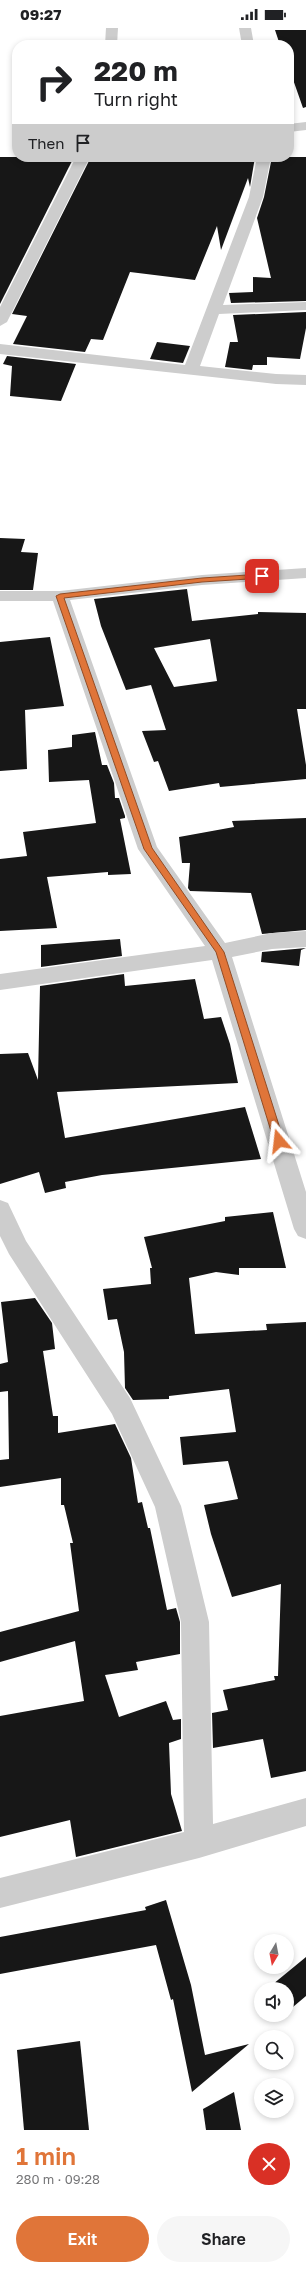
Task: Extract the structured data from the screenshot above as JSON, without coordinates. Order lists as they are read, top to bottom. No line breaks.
{"north":"bottom","page":{"status":"09:27","turn":["220 m","Turn right"],"then":"Then","heading":["1 min","280 m · 09:28"],"buttons":["Exit","Share"]}}
